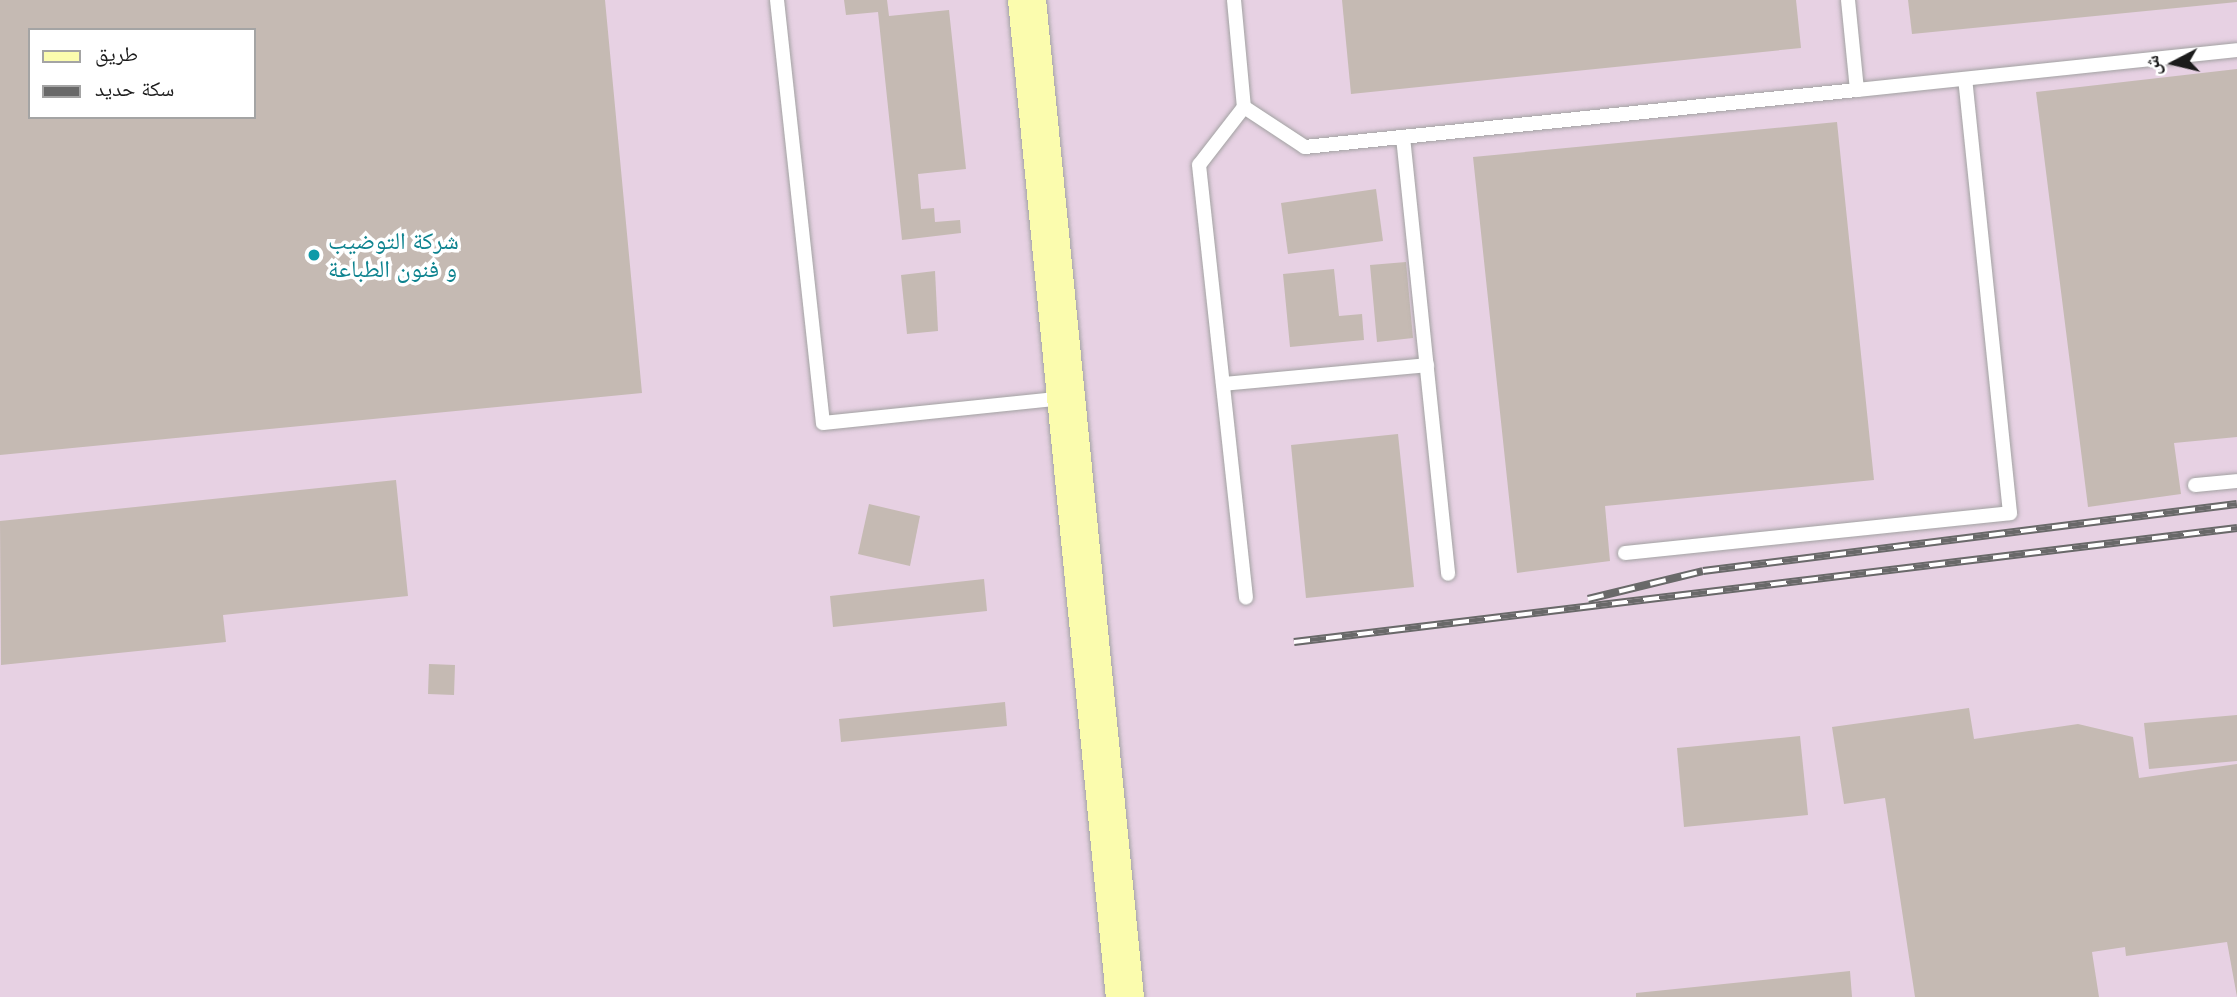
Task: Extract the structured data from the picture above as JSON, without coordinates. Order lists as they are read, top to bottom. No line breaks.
{"places":["شركة التوضيب و فنون الطباعة"],"legend":["طريق","سكة حديد"],"north":"left"}
